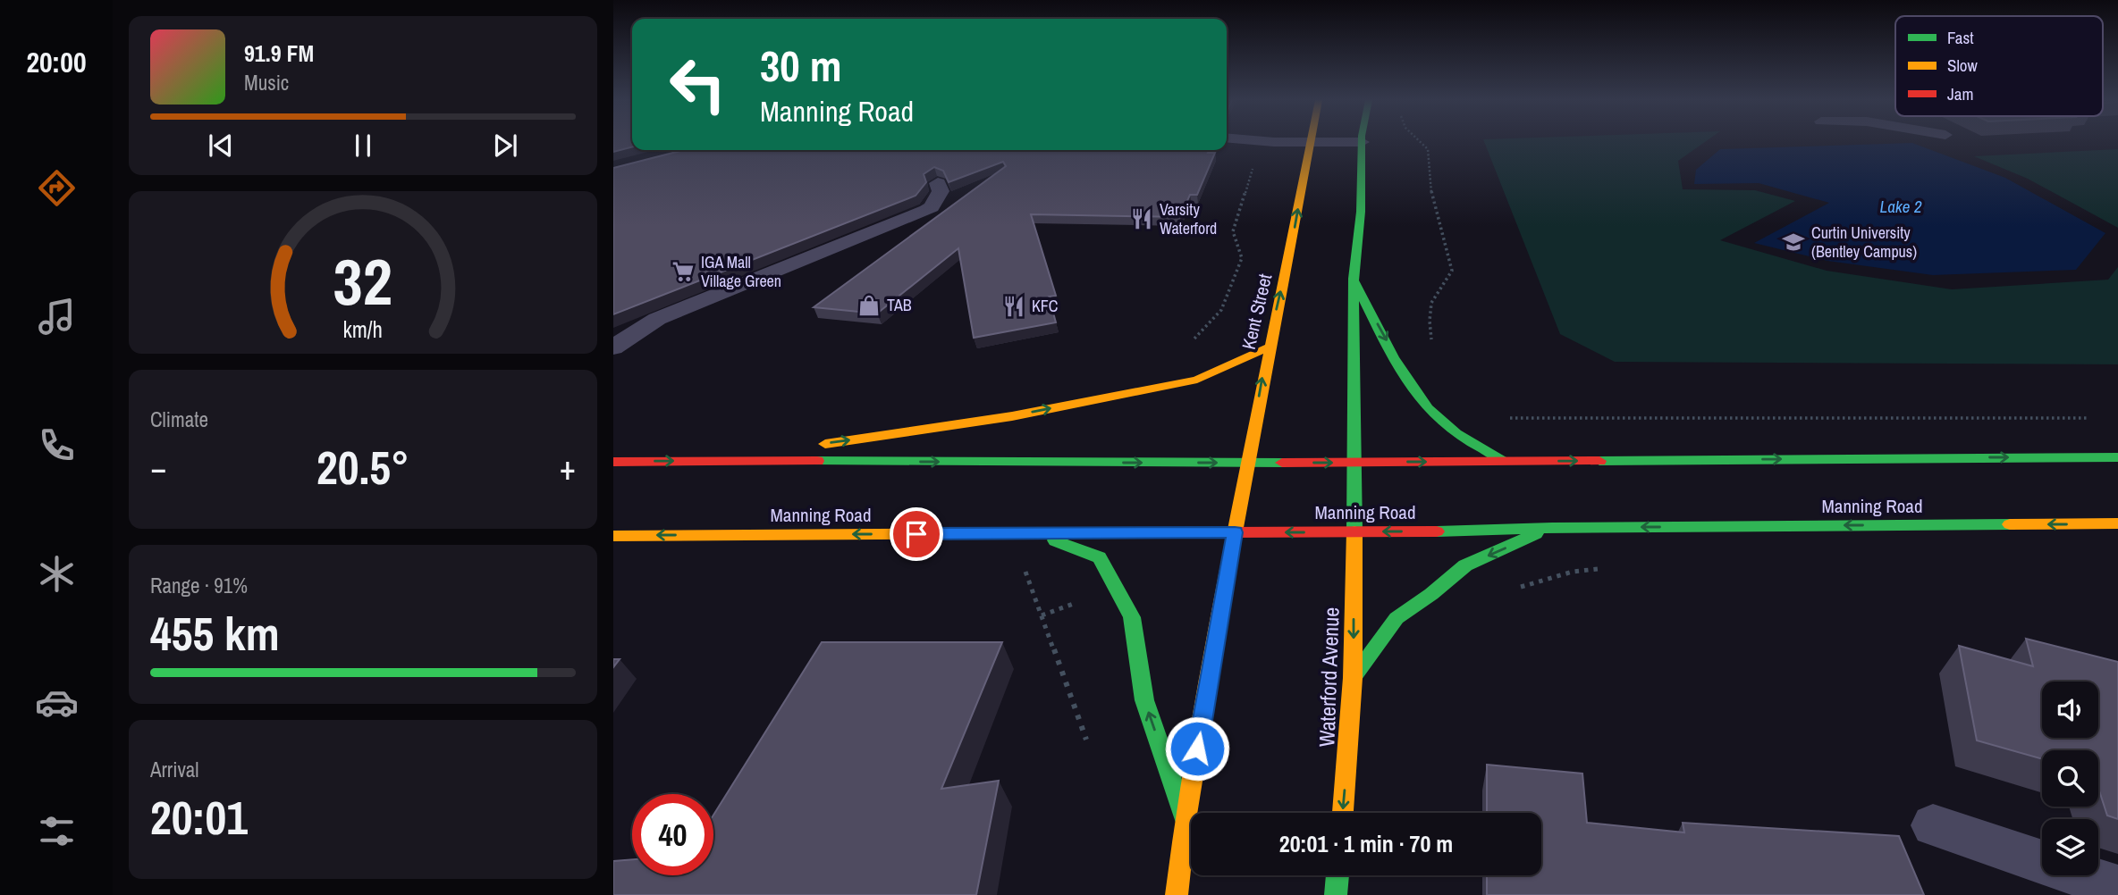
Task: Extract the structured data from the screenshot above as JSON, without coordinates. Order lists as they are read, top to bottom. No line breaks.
{"streets":{"main road":["Kent Street","Manning Road","Waterford Avenue"]},"crossings":[["Kent Street","Manning Road"],["Manning Road","Waterford Avenue"]],"one_way":["Waterford Avenue"],"water":["Lake 2"],"places":{"restaurant":["Varsity Waterford","KFC"],"school or university":["Curtin University (Bentley Campus)"],"supermarket":["IGA Mall Village Green"],"shop":["TAB"]},"legend":["Fast","Slow","Jam"],"page":{"tabs":"20:00","turn":["30 m","Manning Road"],"song":["91.9 FM","Music"],"tile":["Climate",["Range · 91%","455 km"],["Arrival","20:01"]],"heat":["−","20.5°","+"],"limit":"40","trip":"20:01 · 1 min · 70 m","gauge":["32","km/h"]}}
